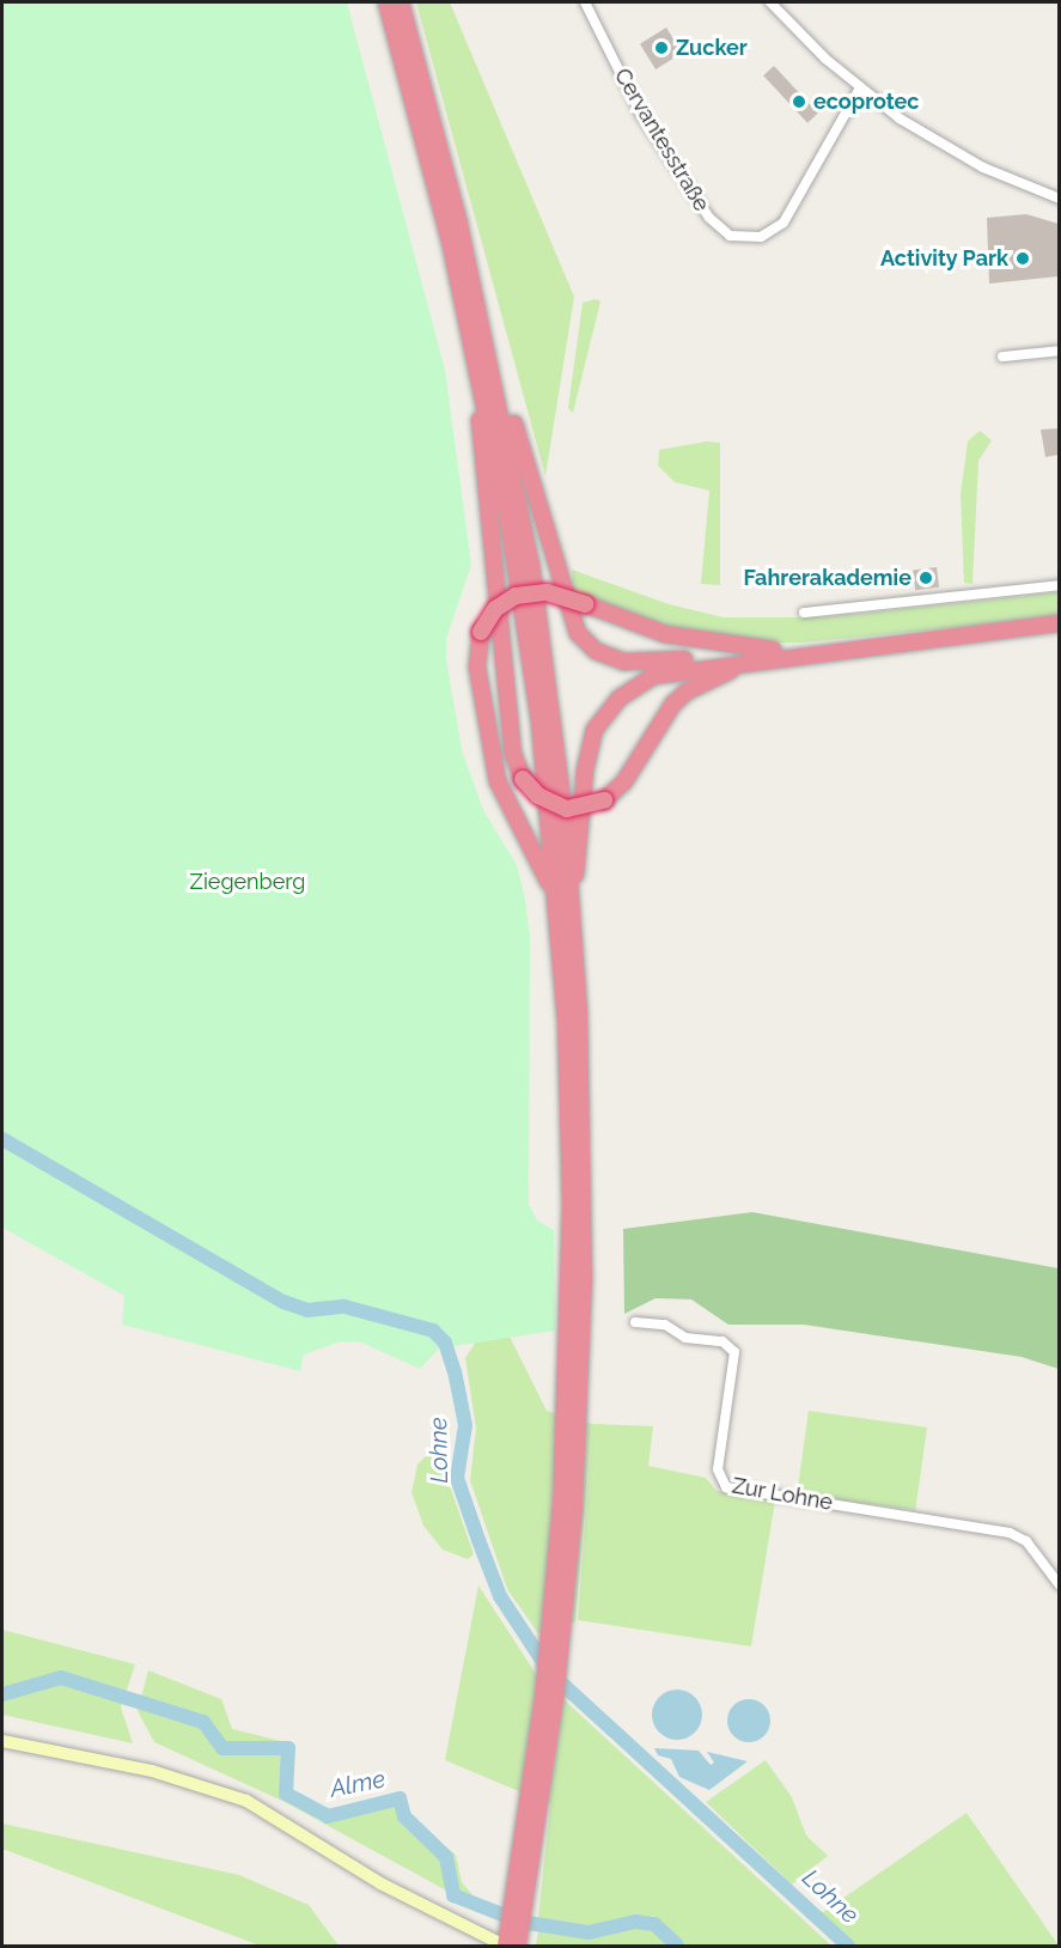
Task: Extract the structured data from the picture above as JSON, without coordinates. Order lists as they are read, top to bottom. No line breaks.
{"streets":{"street":["Cervantesstraße","Zur Lohne"]},"water":["Lohne","Alme"],"parks":["Ziegenberg"],"places":["Zucker","ecoprotec","Activity Park","Fahrerakademie"]}
